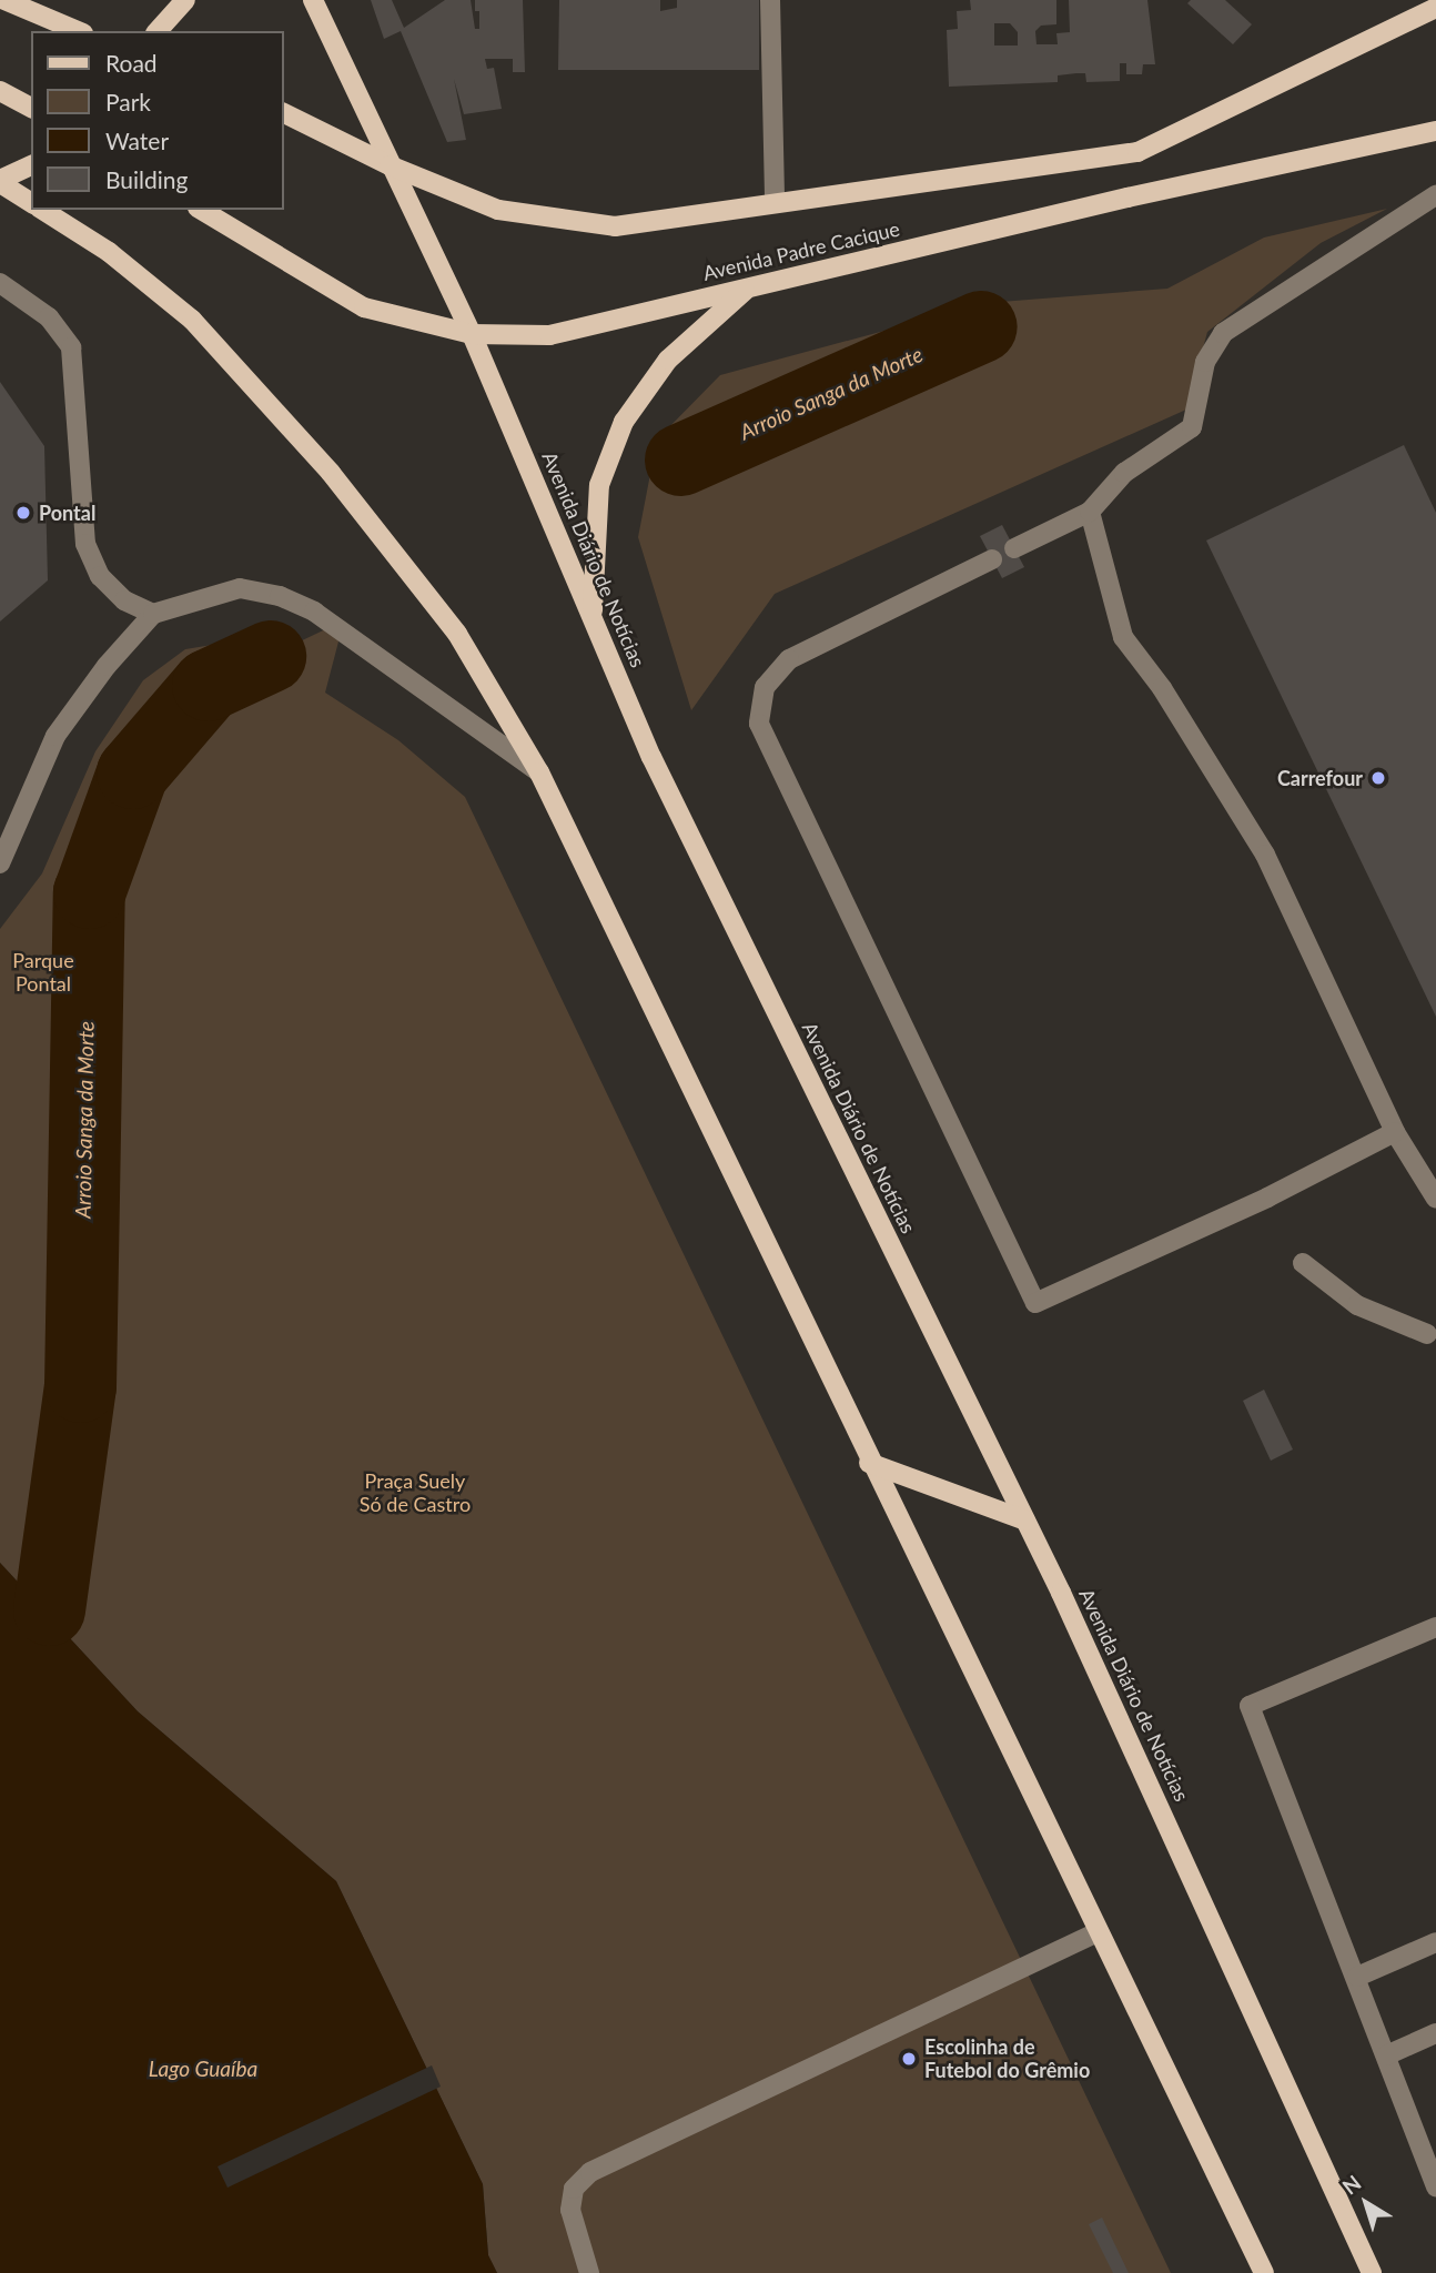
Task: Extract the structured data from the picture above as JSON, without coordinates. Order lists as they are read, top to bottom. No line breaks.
{"streets":{"main road":["Avenida Padre Cacique","Avenida Diário de Notícias"]},"crossings":[["Avenida Padre Cacique","Avenida Diário de Notícias"]],"water":["Arroio Sanga da Morte","Lago Guaíba"],"parks":["Parque Pontal","Praça Suely Só de Castro"],"places":["Pontal","Carrefour","Escolinha de Futebol do Grêmio"],"legend":["Road","Park","Water","Building"],"north":"top left"}
